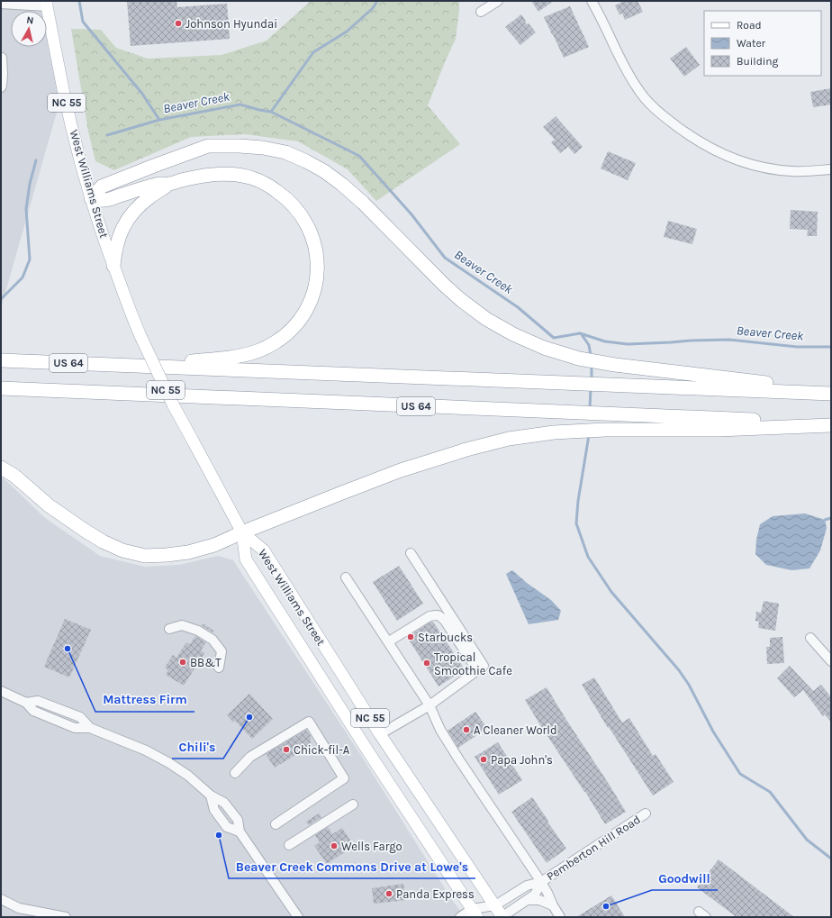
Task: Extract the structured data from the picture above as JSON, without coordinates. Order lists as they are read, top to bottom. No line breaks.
{"streets":{"highway":["US 64"],"main road":["NC 55","West Williams Street"],"street":["Pemberton Hill Road"]},"crossings":[["West Williams Street","Pemberton Hill Road"]],"water":["Beaver Creek"],"places":["Johnson Hyundai","Starbucks","Mattress Firm","BB&T","Tropical Smoothie Cafe","Chili's","A Cleaner World","Chick-fil-A","Papa John's","Beaver Creek Commons Drive at Lowe's","Wells Fargo","Panda Express","Goodwill"],"legend":["Road","Water","Building"],"north":"top"}
